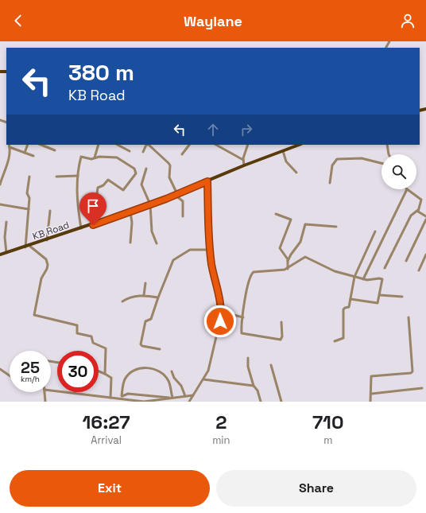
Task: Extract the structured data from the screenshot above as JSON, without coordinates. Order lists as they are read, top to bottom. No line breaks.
{"streets":{"main road":["KB Road"]},"page":{"header":"Waylane","turn":["380 m","KB Road"],"speed":"25 km/h","limit":"30","eta":["16:27","Arrival","2","min","710","m"],"buttons":["Exit","Share"]}}
